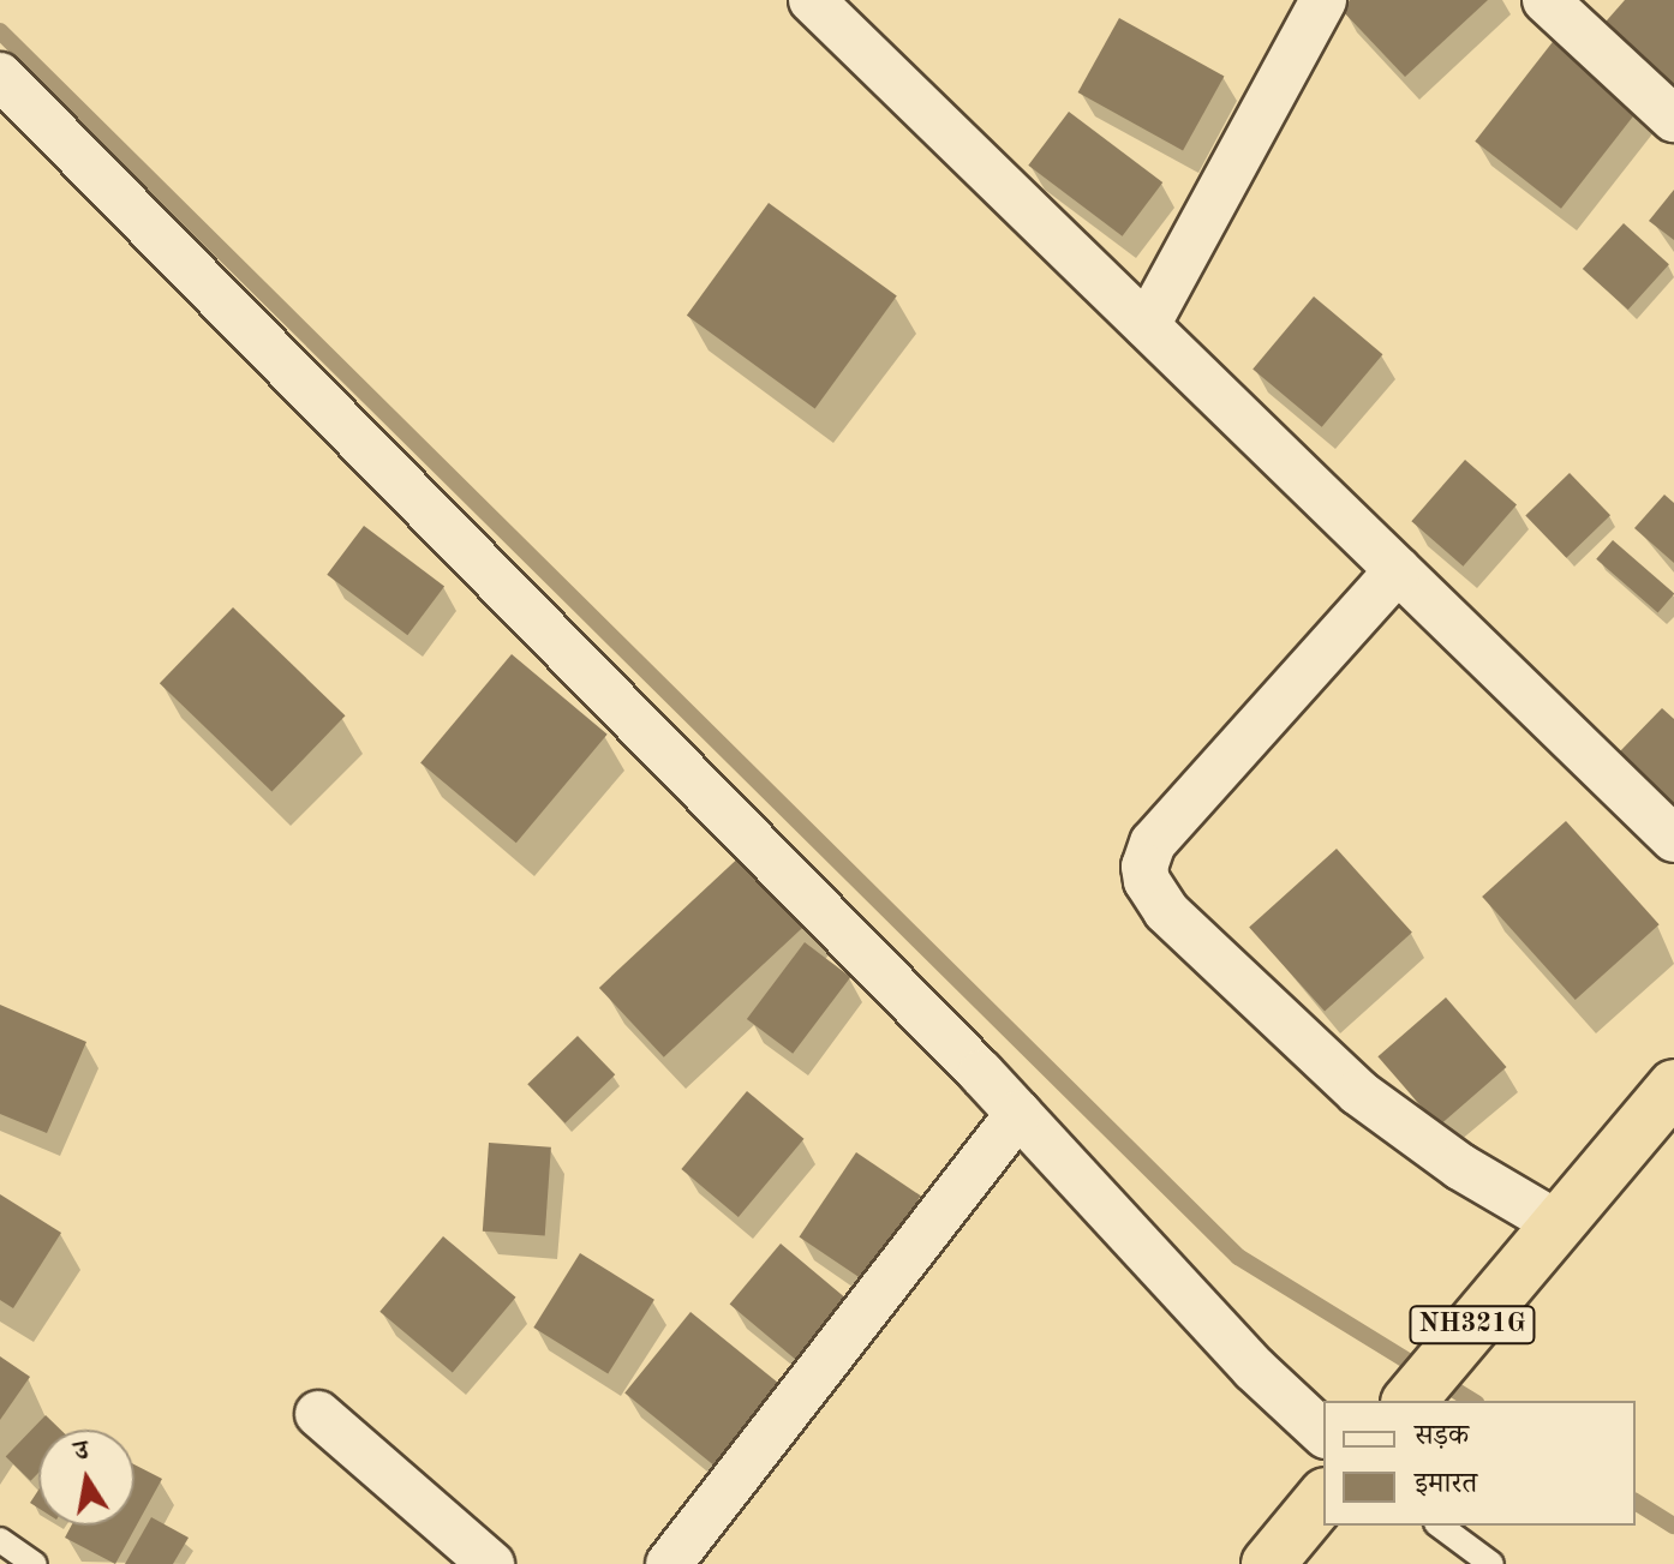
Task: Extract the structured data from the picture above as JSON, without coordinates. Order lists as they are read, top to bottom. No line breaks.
{"streets":{"highway":["NH321G"]},"legend":["सड़क","इमारत"],"north":"top"}
